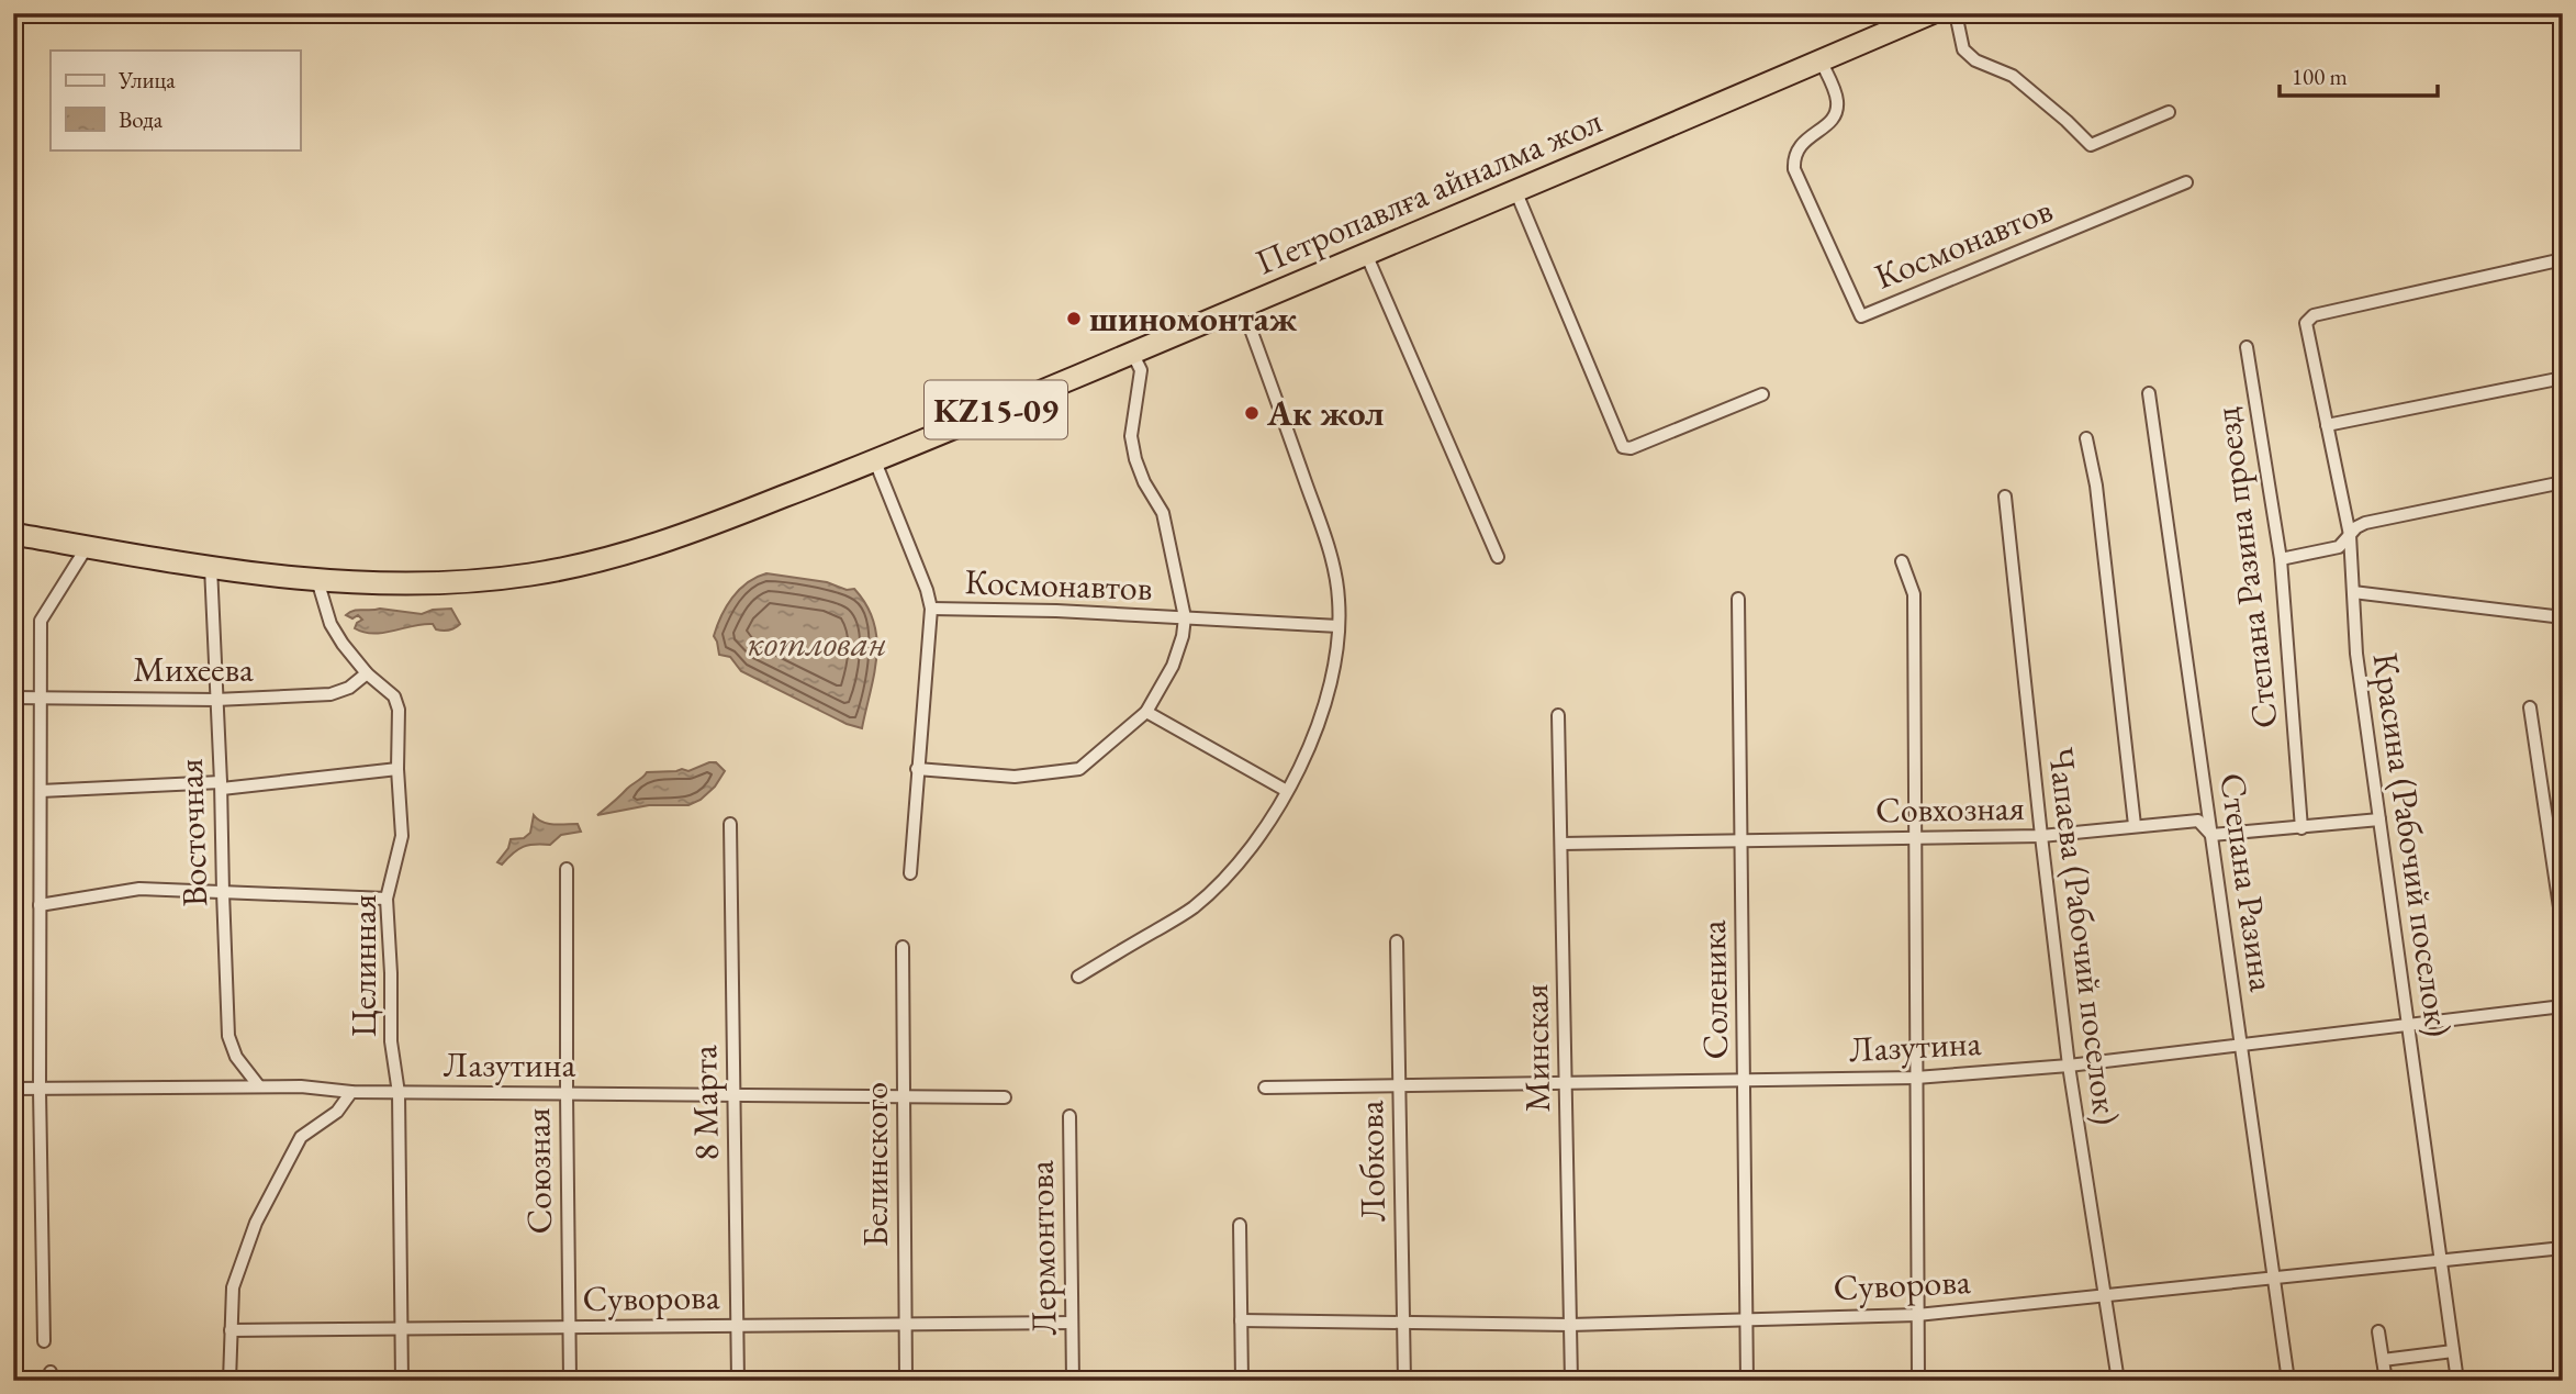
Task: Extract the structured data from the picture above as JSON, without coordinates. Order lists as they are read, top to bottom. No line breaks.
{"streets":{"highway":["Петропавлға айналма жол","KZ15-09"],"street":["Космонавтов","Степана Разина проезд","Михеева","Совхозная","Восточная","Красина (Рабочий поселок)","Степана Разина","Чапаева (Рабочий поселок)","Целинная","Соленика","Лазутина","Минская","8 Марта","Лобкова","Белинского","Союзная","Лермонтова","Суворова"]},"crossings":[["Петропавлға айналма жол","Космонавтов"],["Петропавлға айналма жол","Восточная"],["Петропавлға айналма жол","Целинная"],["Степана Разина проезд","Совхозная"],["Михеева","Восточная"],["Михеева","Целинная"],["Совхозная","Красина (Рабочий поселок)"],["Совхозная","Степана Разина"],["Совхозная","Чапаева (Рабочий поселок)"],["Совхозная","Соленика"],["Совхозная","Минская"],["Восточная","Лазутина"],["Красина (Рабочий поселок)","Лазутина"],["Красина (Рабочий поселок)","Суворова"],["Степана Разина","Лазутина"],["Степана Разина","Суворова"],["Чапаева (Рабочий поселок)","Лазутина"],["Чапаева (Рабочий поселок)","Суворова"],["Целинная","Лазутина"],["Целинная","Суворова"],["Соленика","Лазутина"],["Соленика","Суворова"],["Лазутина","Минская"],["Лазутина","8 Марта"],["Лазутина","Лобкова"],["Лазутина","Белинского"],["Лазутина","Союзная"],["Минская","Суворова"],["8 Марта","Суворова"],["Лобкова","Суворова"],["Белинского","Суворова"],["Союзная","Суворова"],["Лермонтова","Суворова"]],"water":["котлован"],"places":["шиномонтаж","Ак жол"],"legend":["Улица","Вода"],"scale_bar":"100 m"}
